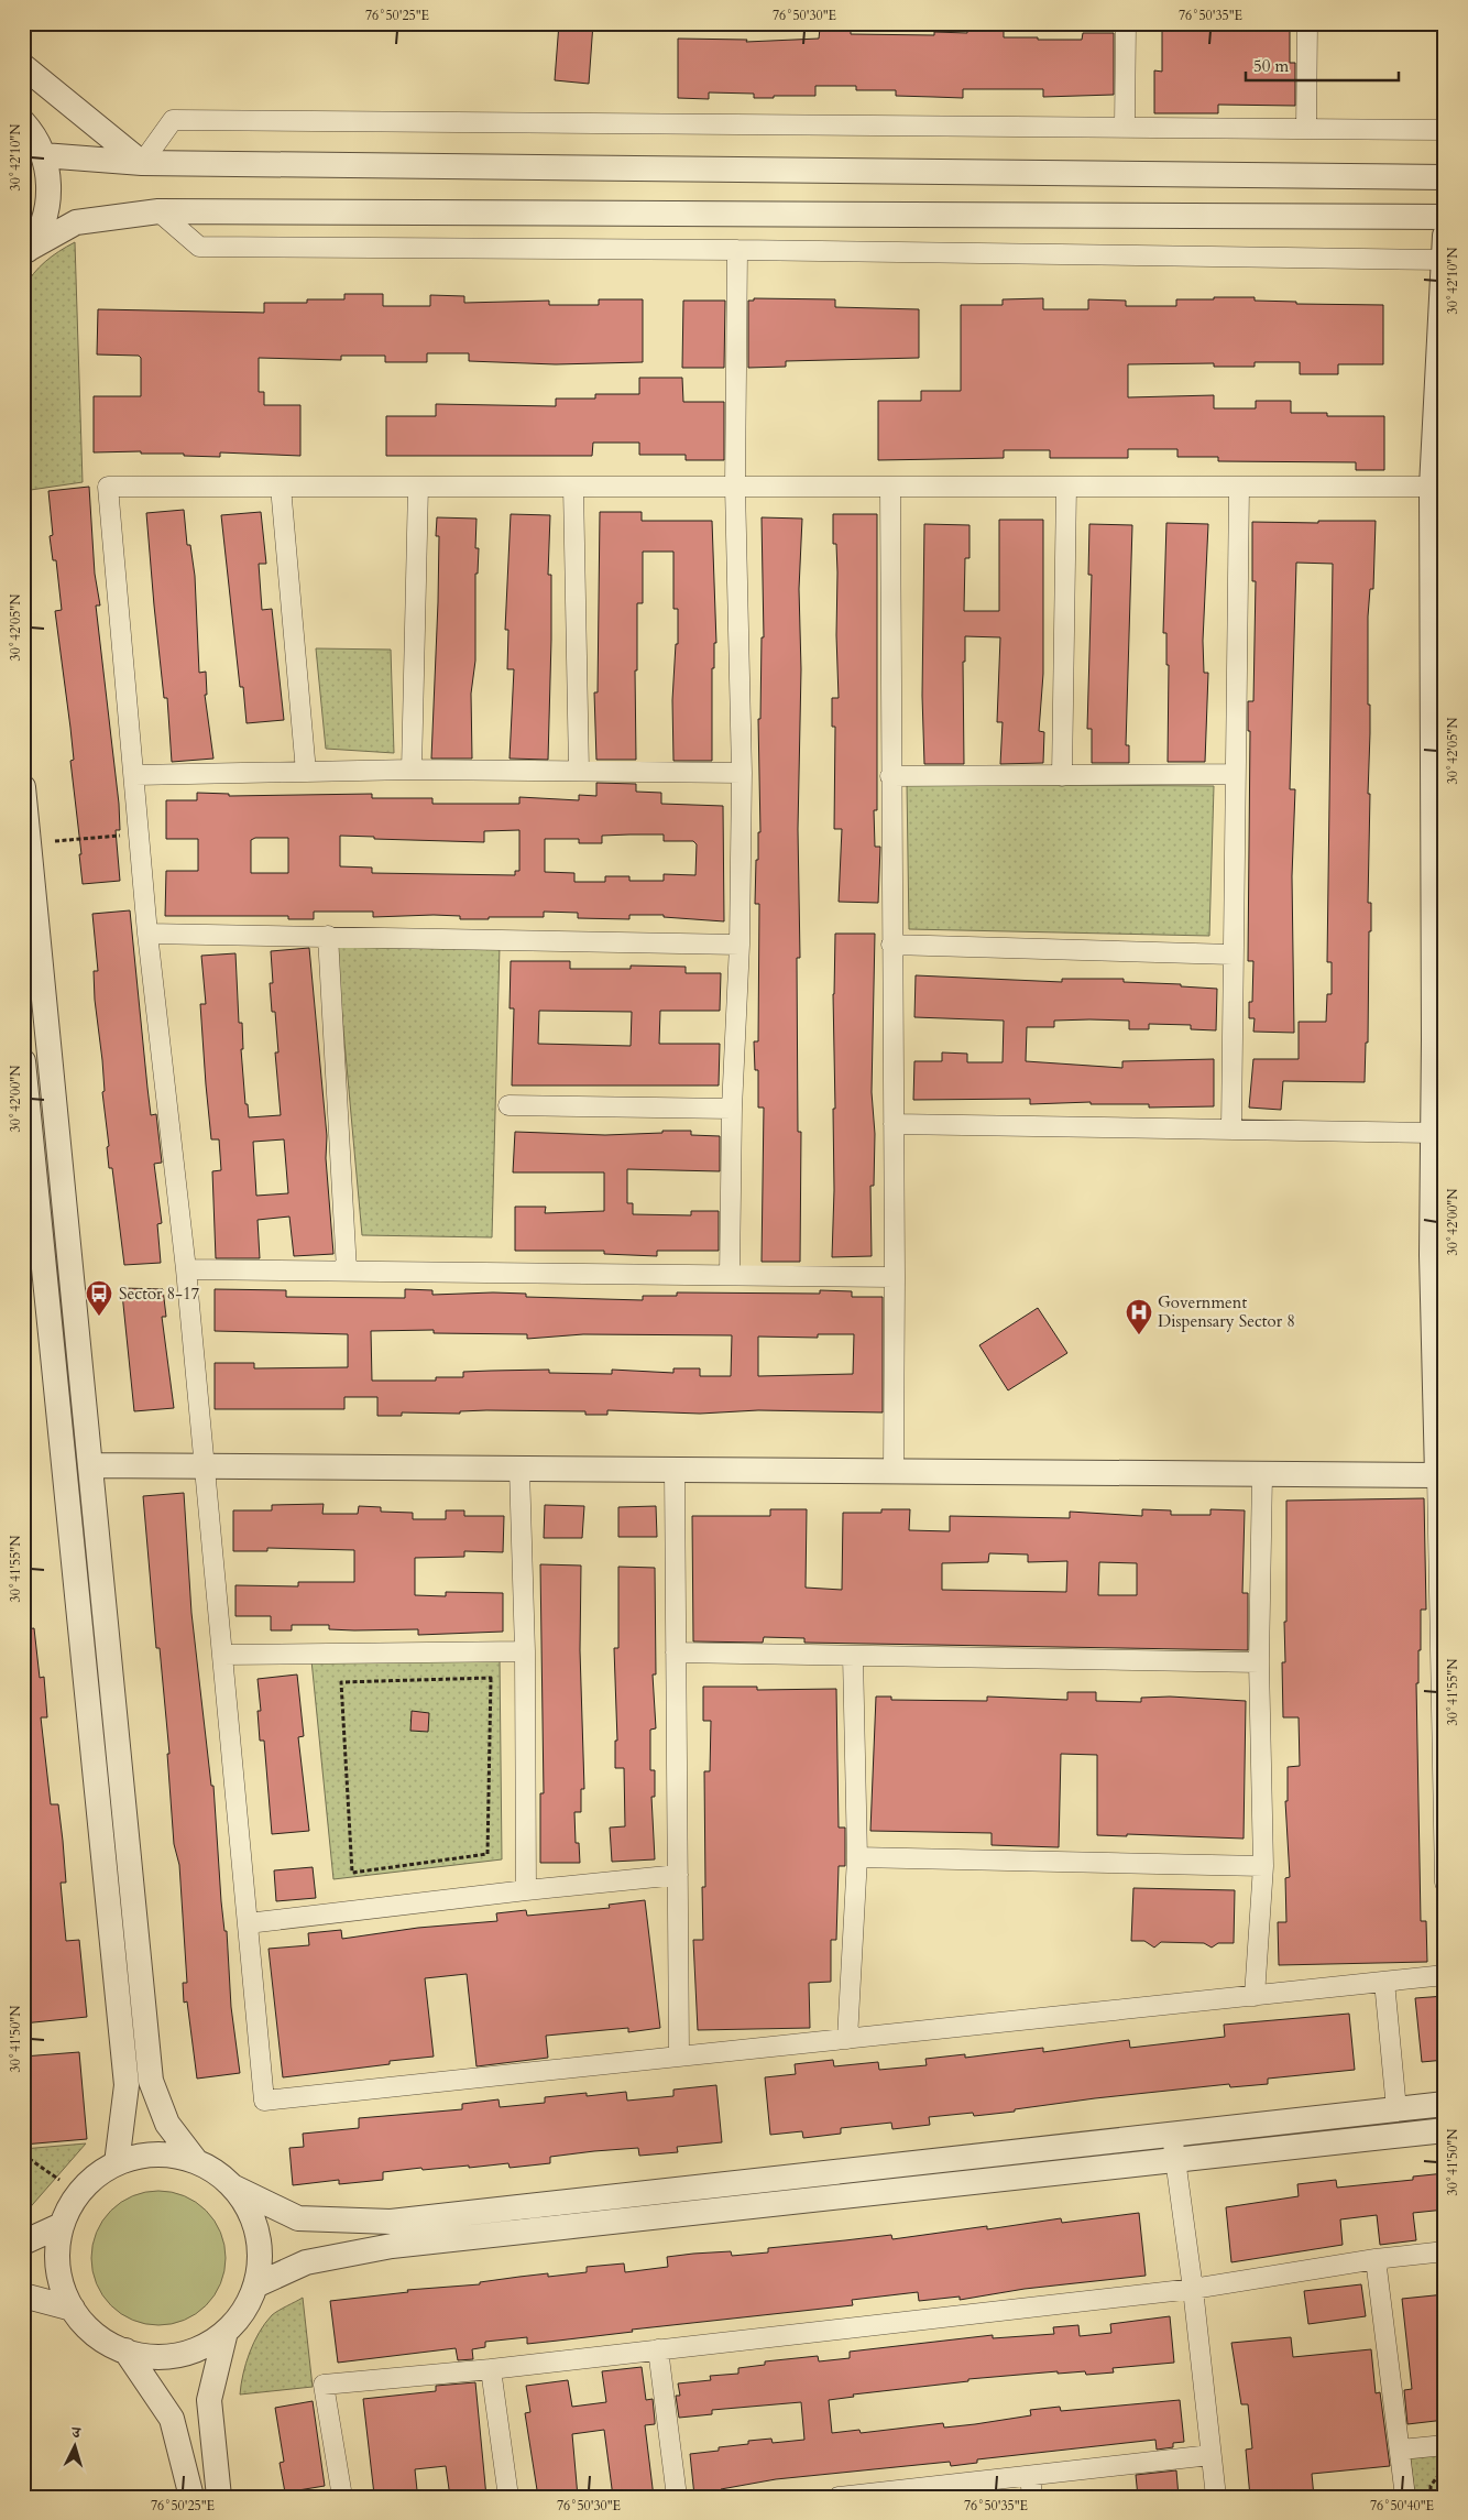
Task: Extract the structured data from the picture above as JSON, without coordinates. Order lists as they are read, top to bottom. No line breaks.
{"places":{"bus stop":["Sector 8-17"],"hospital":["Government Dispensary Sector 8"]},"scale_bar":"50 m","north":"top","coordinates":["76°50'25\"E","76°50'30\"E","76°50'35\"E","30°42'10\"N","30°42'05\"N","30°42'00\"N","30°41'55\"N","30°41'50\"N","76°50'40\"E"]}
